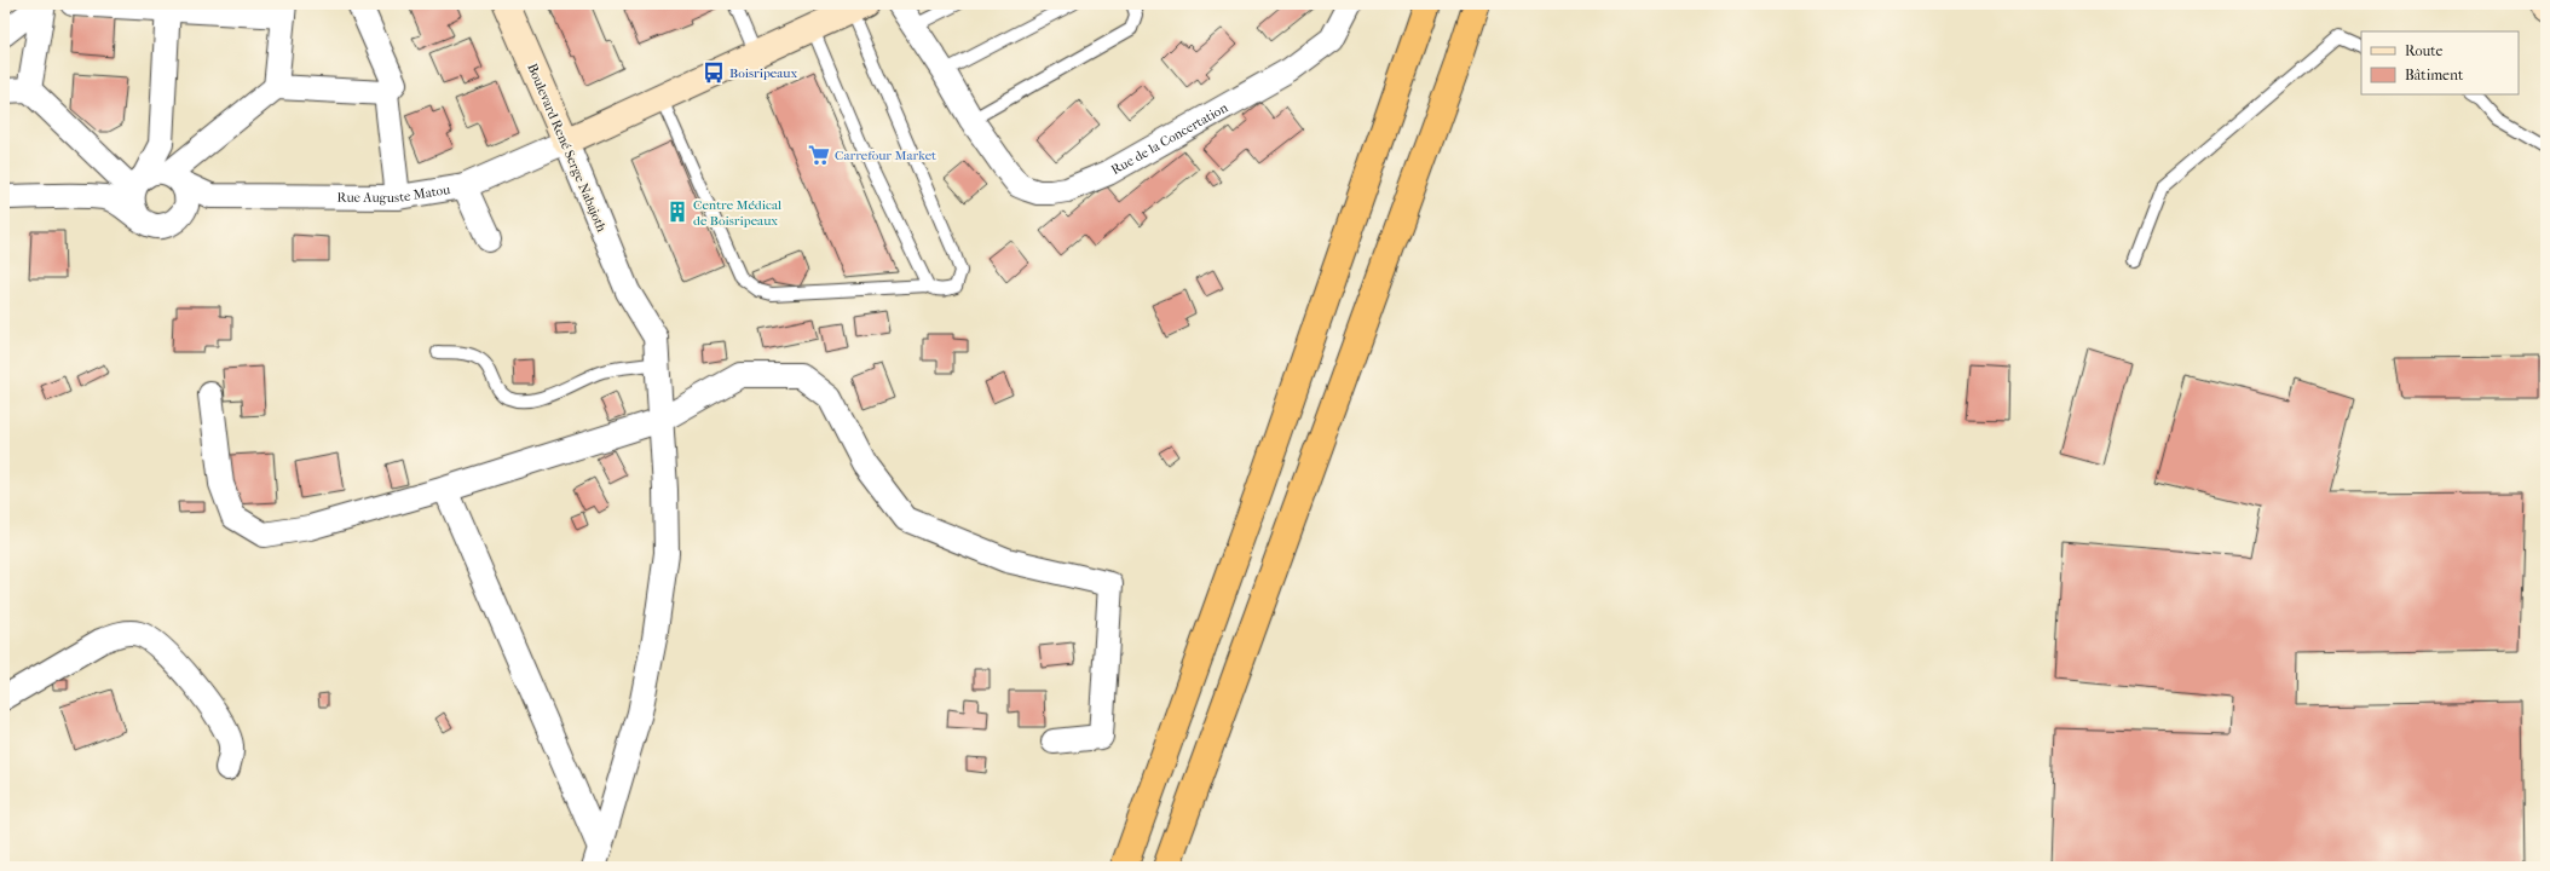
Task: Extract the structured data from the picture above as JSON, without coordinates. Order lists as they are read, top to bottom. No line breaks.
{"streets":{"street":["Rue de la Concertation","Boulevard René Serge Nabajoth","Rue Auguste Matou"]},"crossings":[["Boulevard René Serge Nabajoth","Rue Auguste Matou"]],"places":{"bus stop":["Boisripeaux"],"supermarket":["Carrefour Market"],"building":["Centre Médical de Boisripeaux"]},"legend":["Route","Bâtiment"]}
